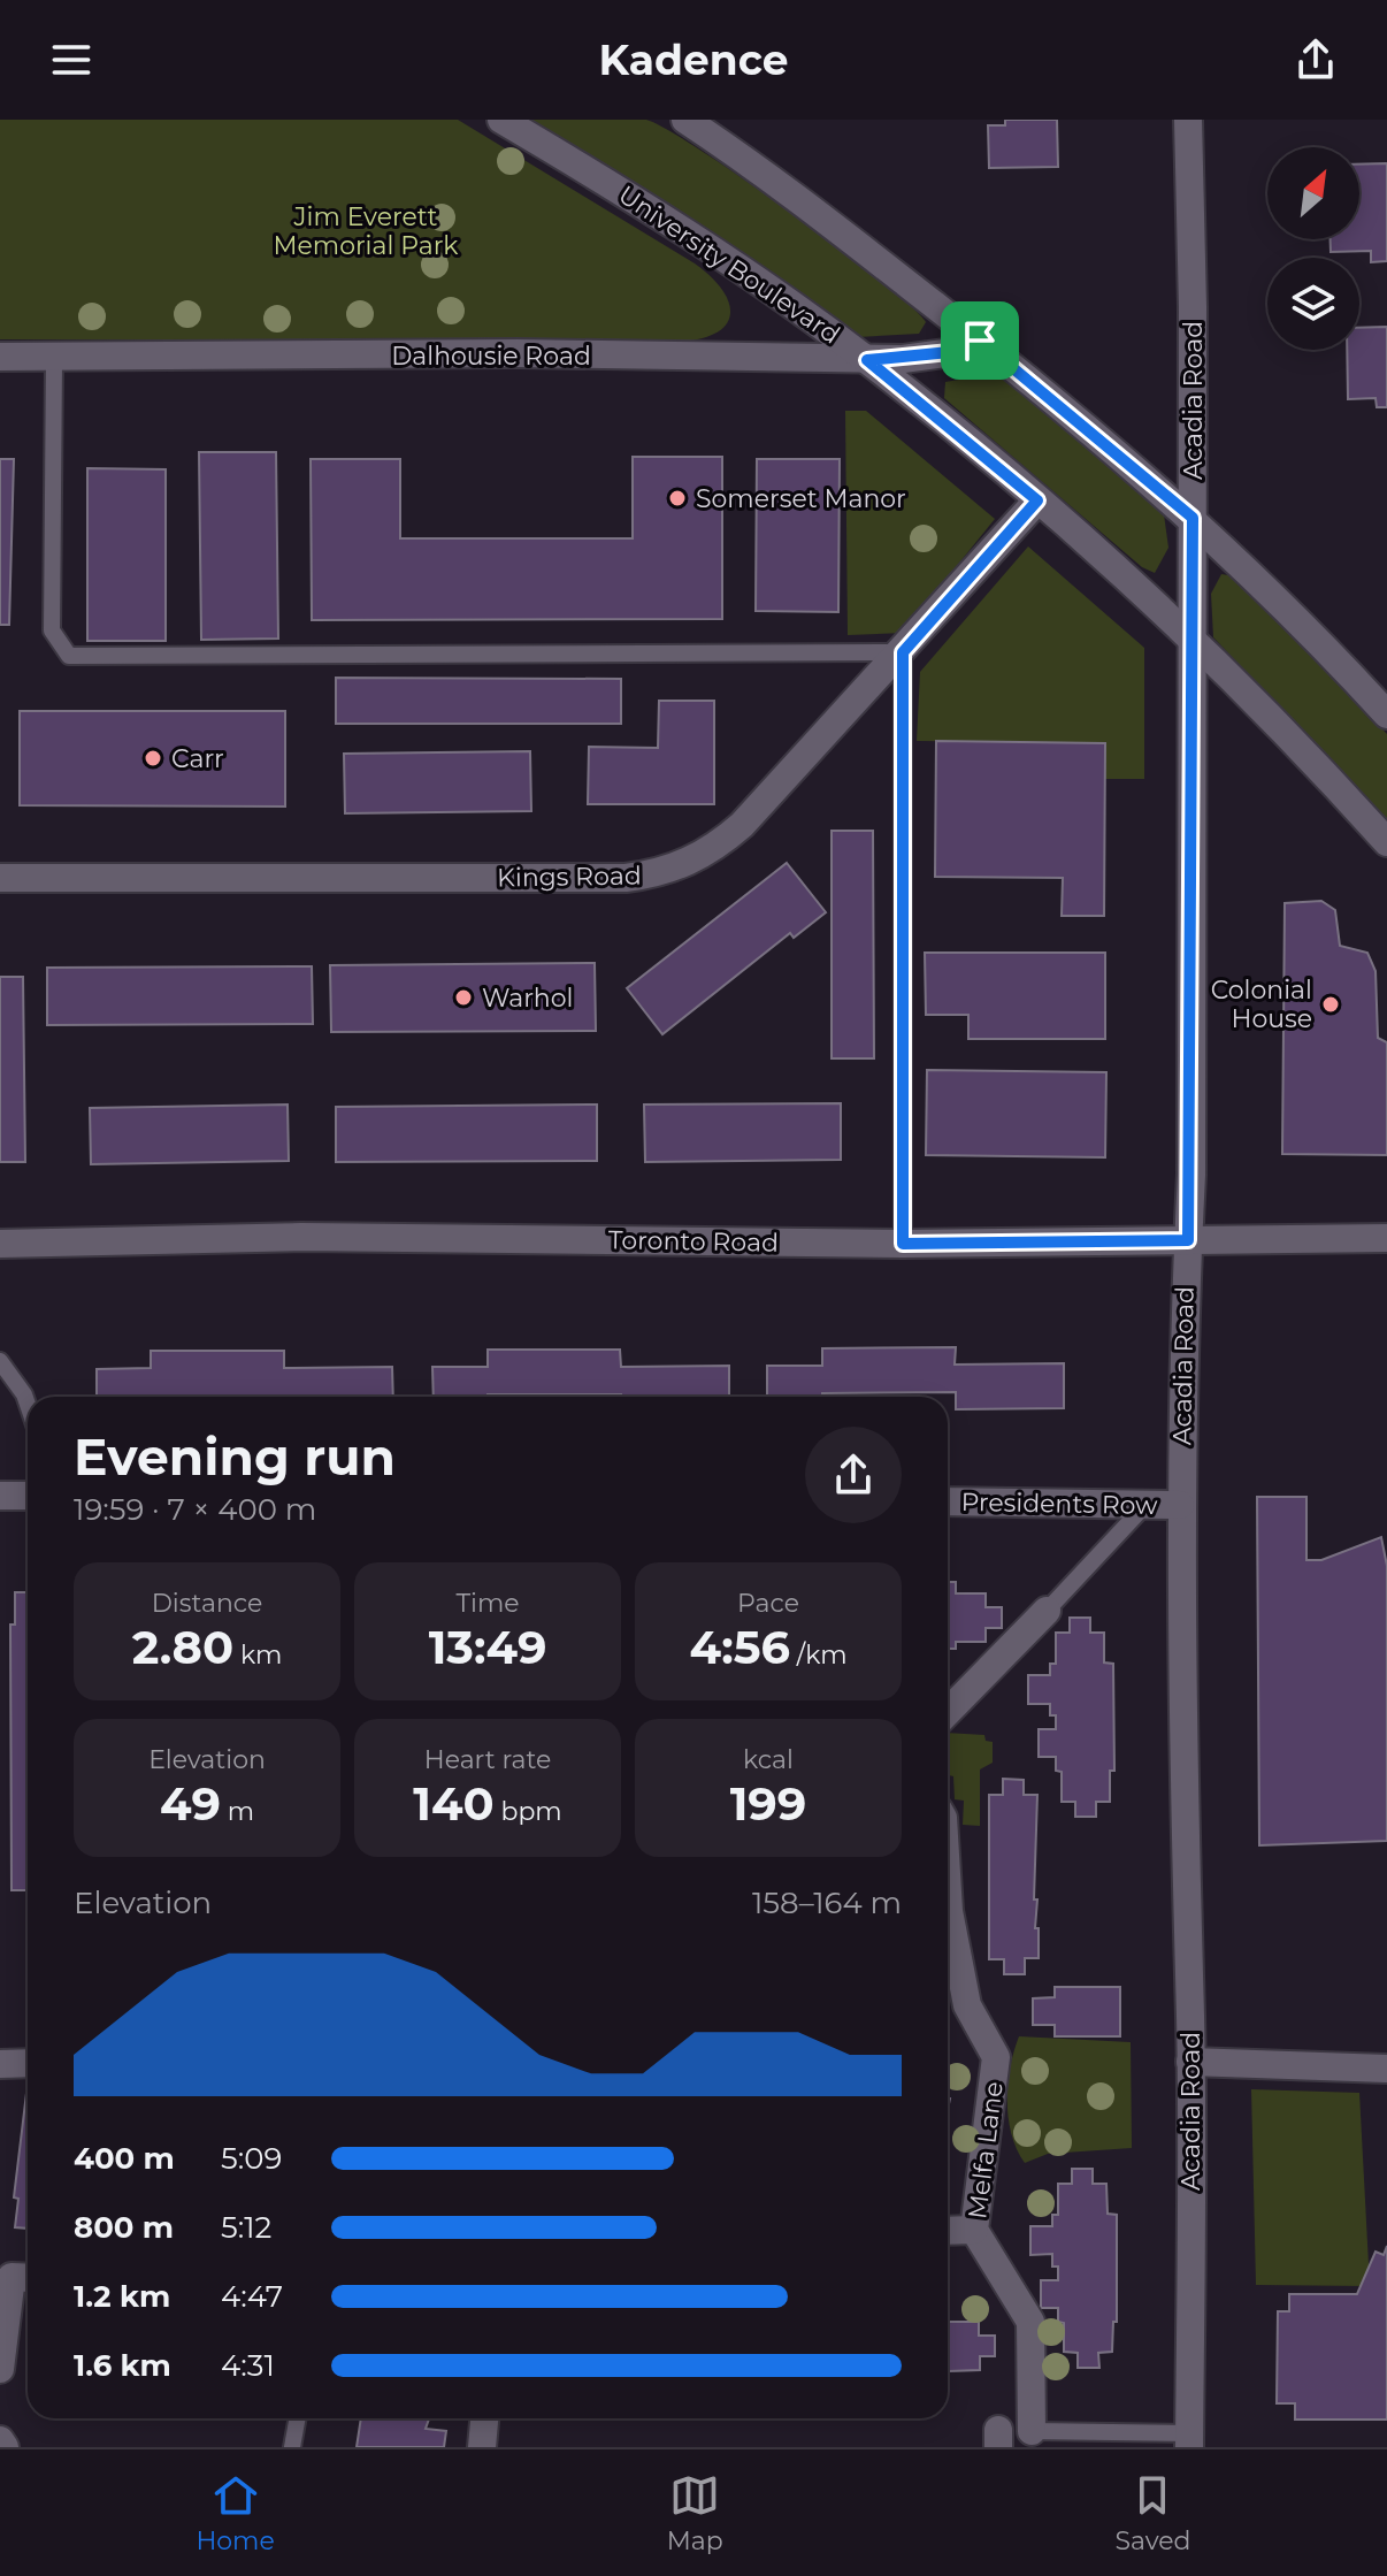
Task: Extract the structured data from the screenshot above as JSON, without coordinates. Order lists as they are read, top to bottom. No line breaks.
{"streets":{"street":["University Boulevard","Dalhousie Road","Acadia Road","Kings Road","Toronto Road","Presidents Row","Melfa Lane"]},"crossings":[["University Boulevard","Dalhousie Road"],["University Boulevard","Acadia Road"],["University Boulevard","Kings Road"],["Acadia Road","Toronto Road"],["Acadia Road","Presidents Row"]],"parks":["Jim Everett Memorial Park"],"places":["Somerset Manor","Carr","Warhol","Colonial House"],"north":"top right","page":{"header":"Kadence","heading":["Evening run","19:59 · 7 × 400 m"],"stats":[["Distance","2.80 km"],["Time","13:49"],["Pace","4:56 /km"],["Elevation","49 m"],["Heart rate","140 bpm"],["kcal","199"]],"chart":["Elevation","158–164 m"],"list":[{"name":"400 m","note":"5:09"},{"name":"800 m","note":"5:12"},{"name":"1.2 km","note":"4:47"},{"name":"1.6 km","note":"4:31"}],"tabs":["Home","Map","Saved"]}}
